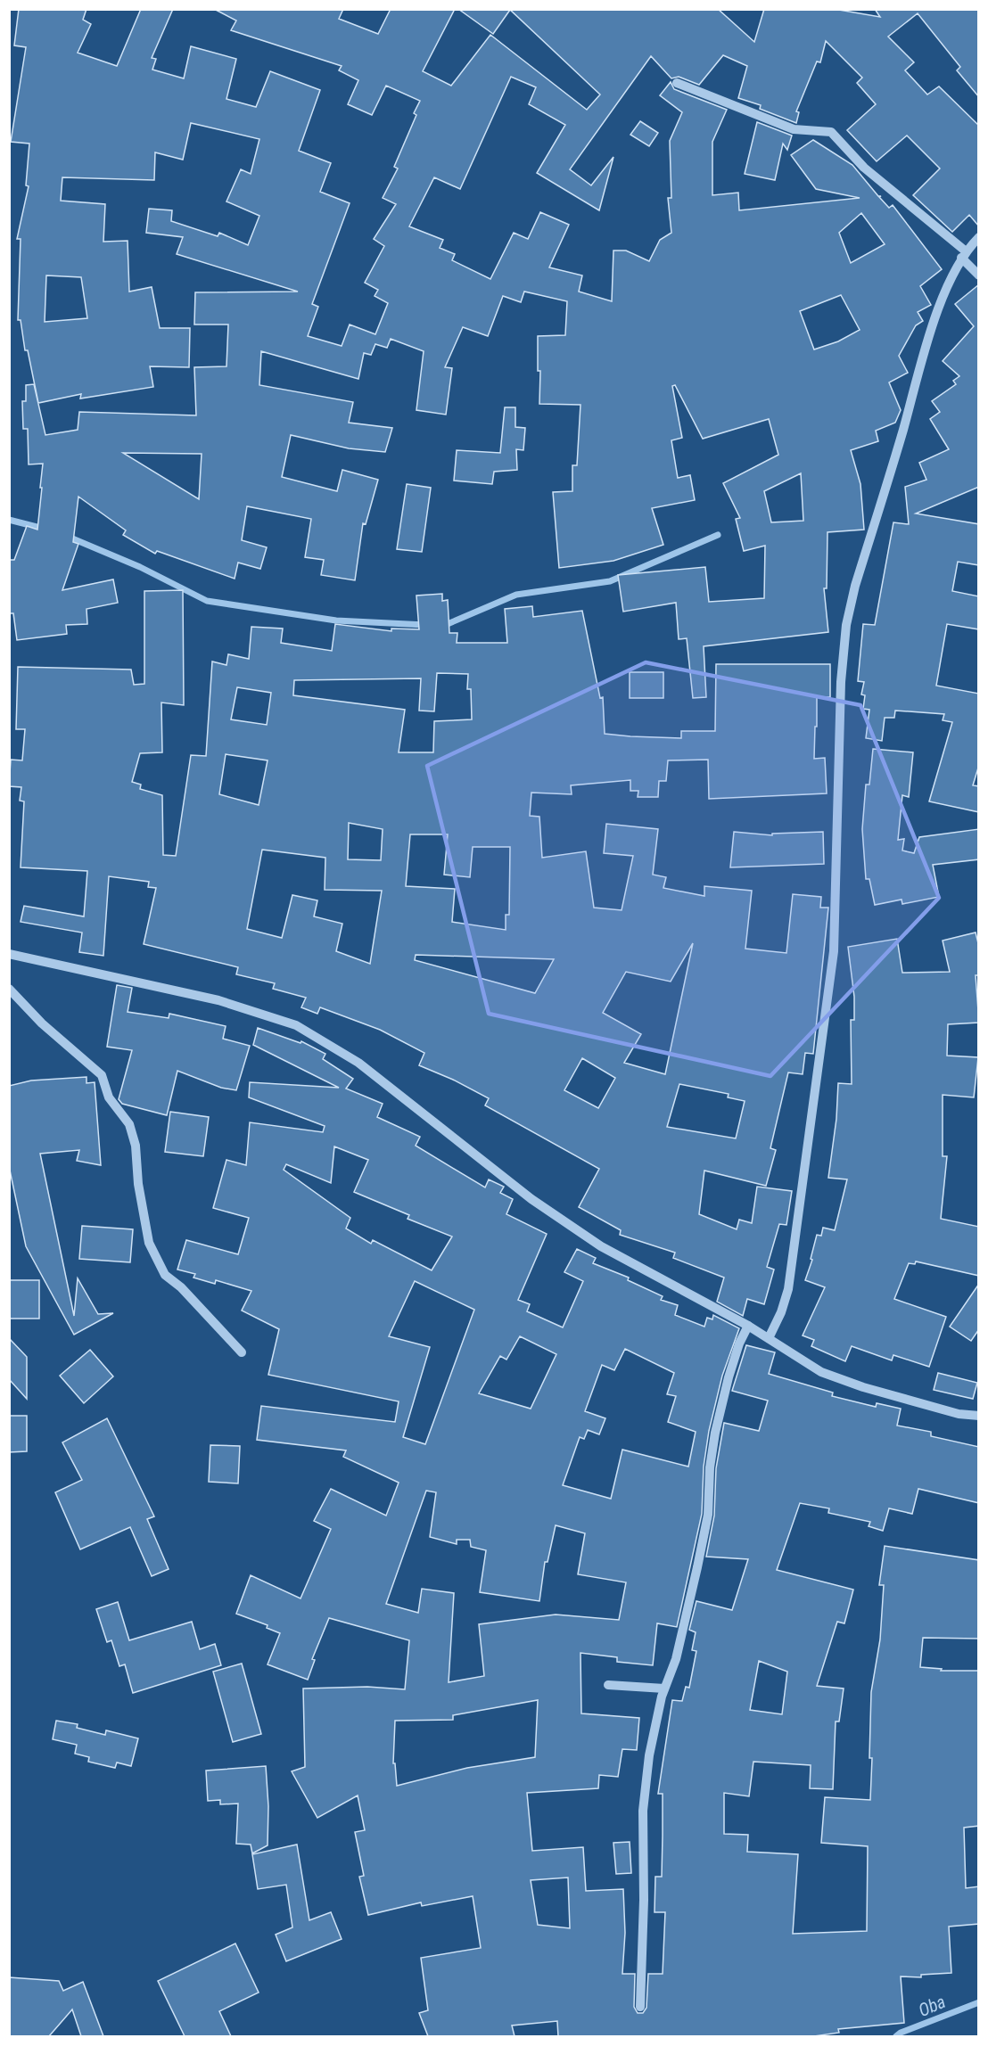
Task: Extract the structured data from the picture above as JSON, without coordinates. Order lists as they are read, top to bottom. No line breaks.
{"water":["Oba"]}
